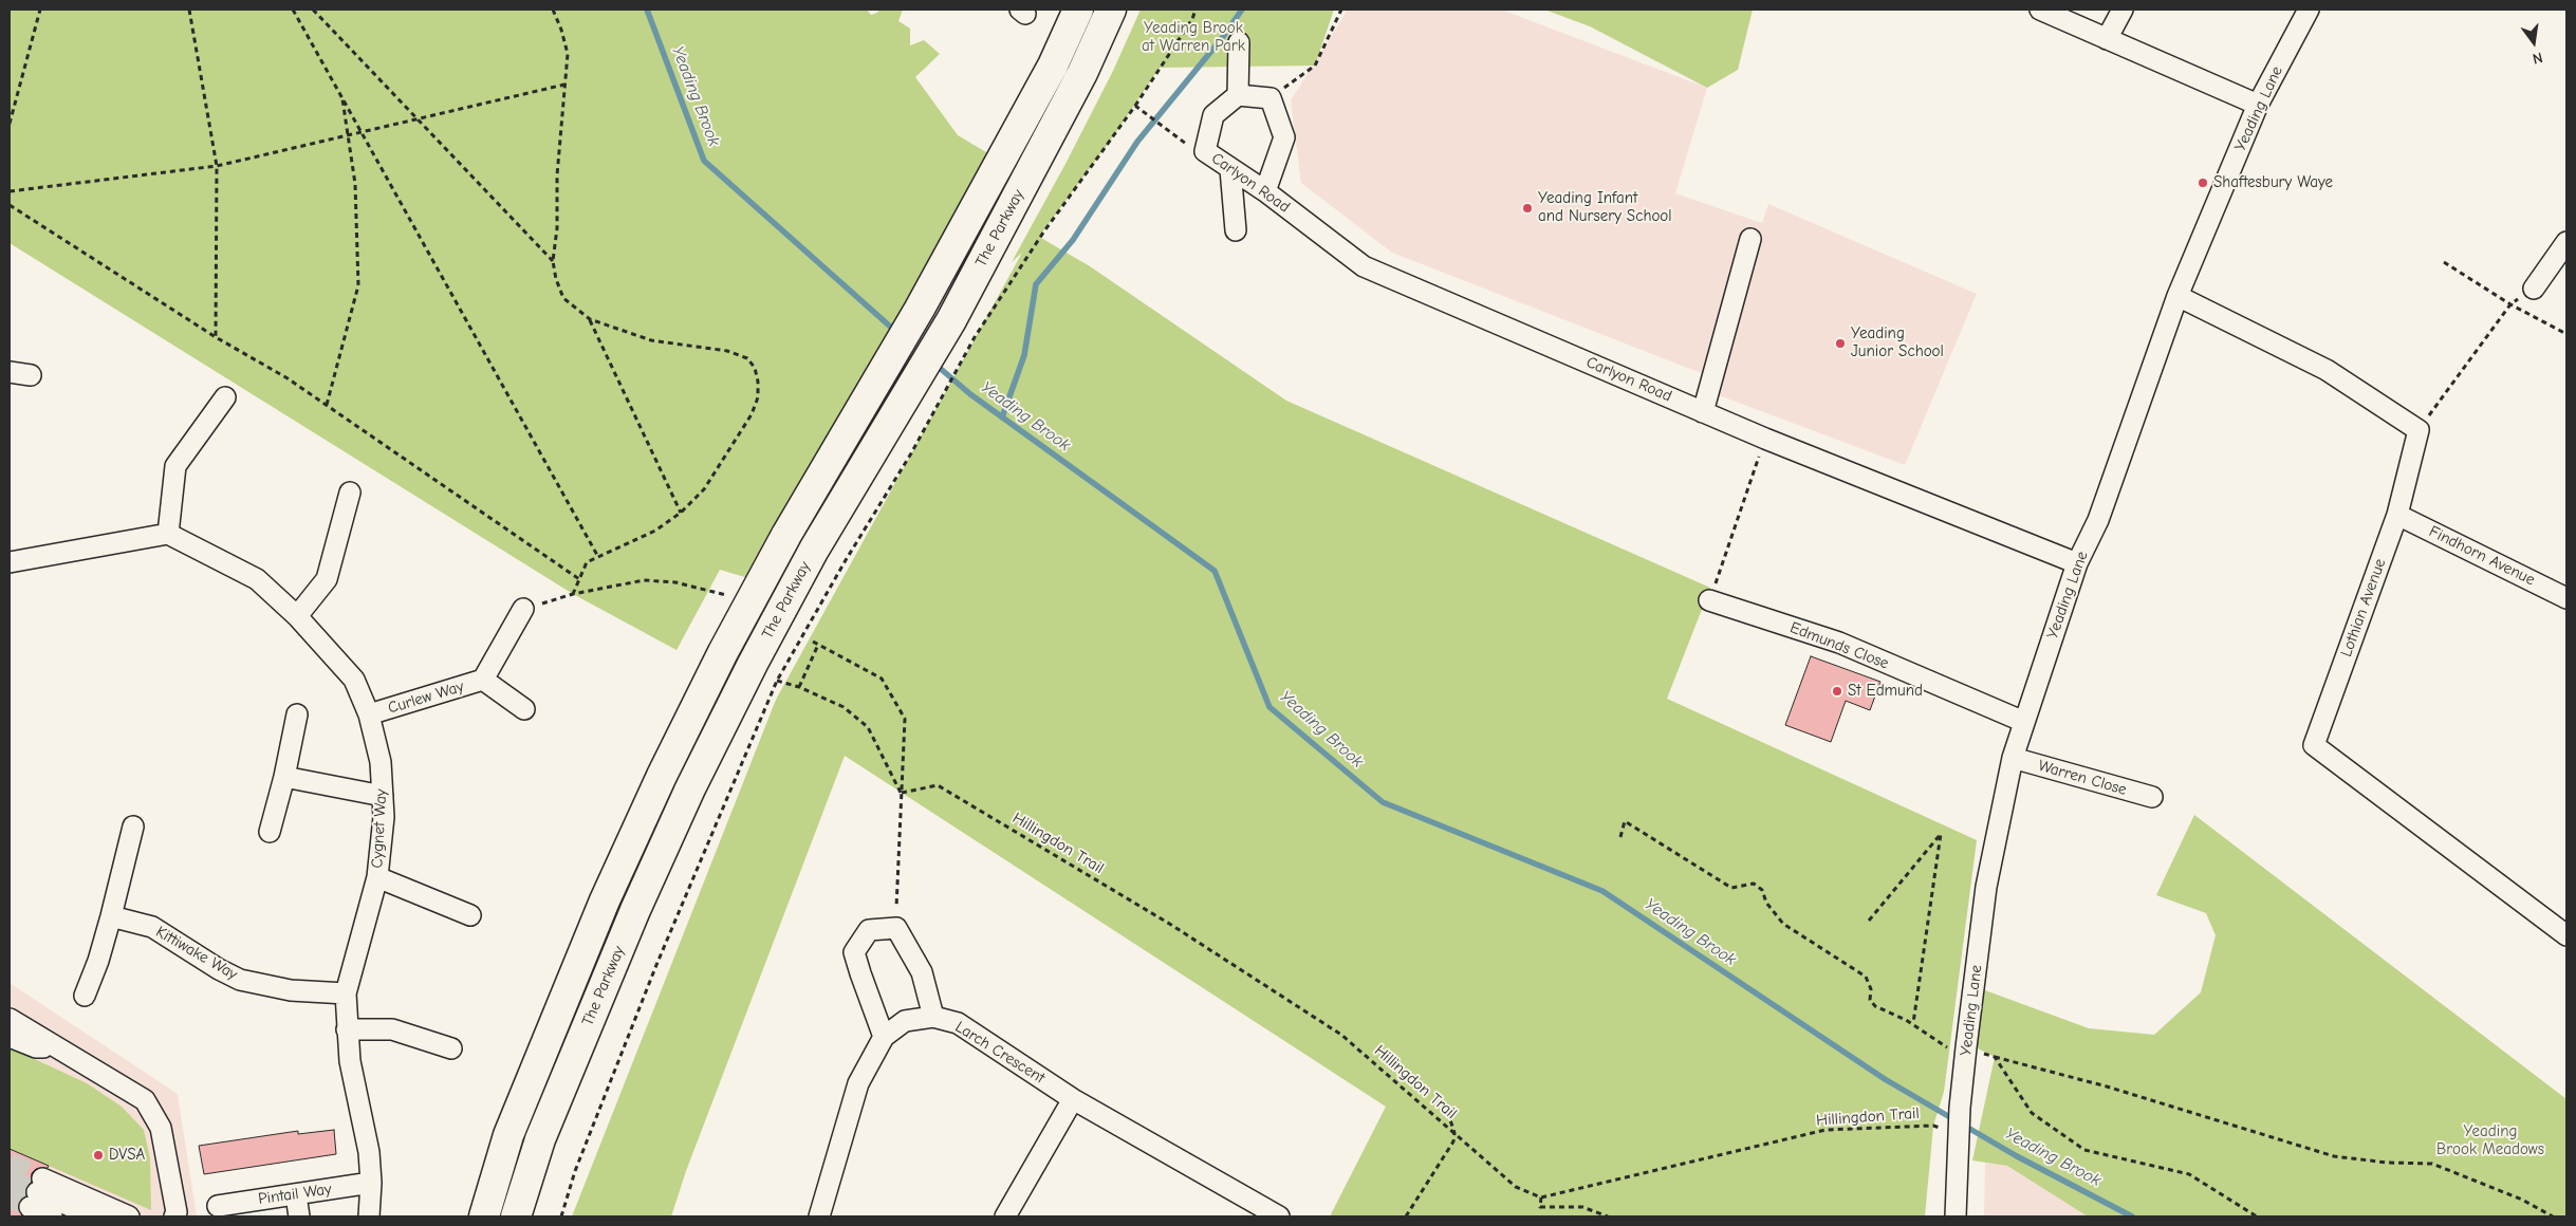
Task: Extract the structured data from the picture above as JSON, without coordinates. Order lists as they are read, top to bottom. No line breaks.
{"streets":{"highway":["The Parkway"],"street":["Yeading Lane","Carlyon Road","Findhorn Avenue","Lothian Avenue","Edmunds Close","Curlew Way","Warren Close","Cygnet Way","Kittiwake Way","Larch Crescent","Pintail Way"],"path":["Hillingdon Trail"]},"crossings":[["Yeading Lane","Carlyon Road"],["Yeading Lane","Edmunds Close"],["Yeading Lane","Warren Close"],["Yeading Lane","Hillingdon Trail"],["Findhorn Avenue","Lothian Avenue"],["Curlew Way","Cygnet Way"],["Cygnet Way","Kittiwake Way"],["Cygnet Way","Pintail Way"]],"water":["Yeading Brook"],"parks":["Yeading Brook at Warren Park","Yeading Brook Meadows"],"places":["Shaftesbury Waye","Yeading Infant and Nursery School","Yeading Junior School","St Edmund","DVSA"],"north":"bottom"}
